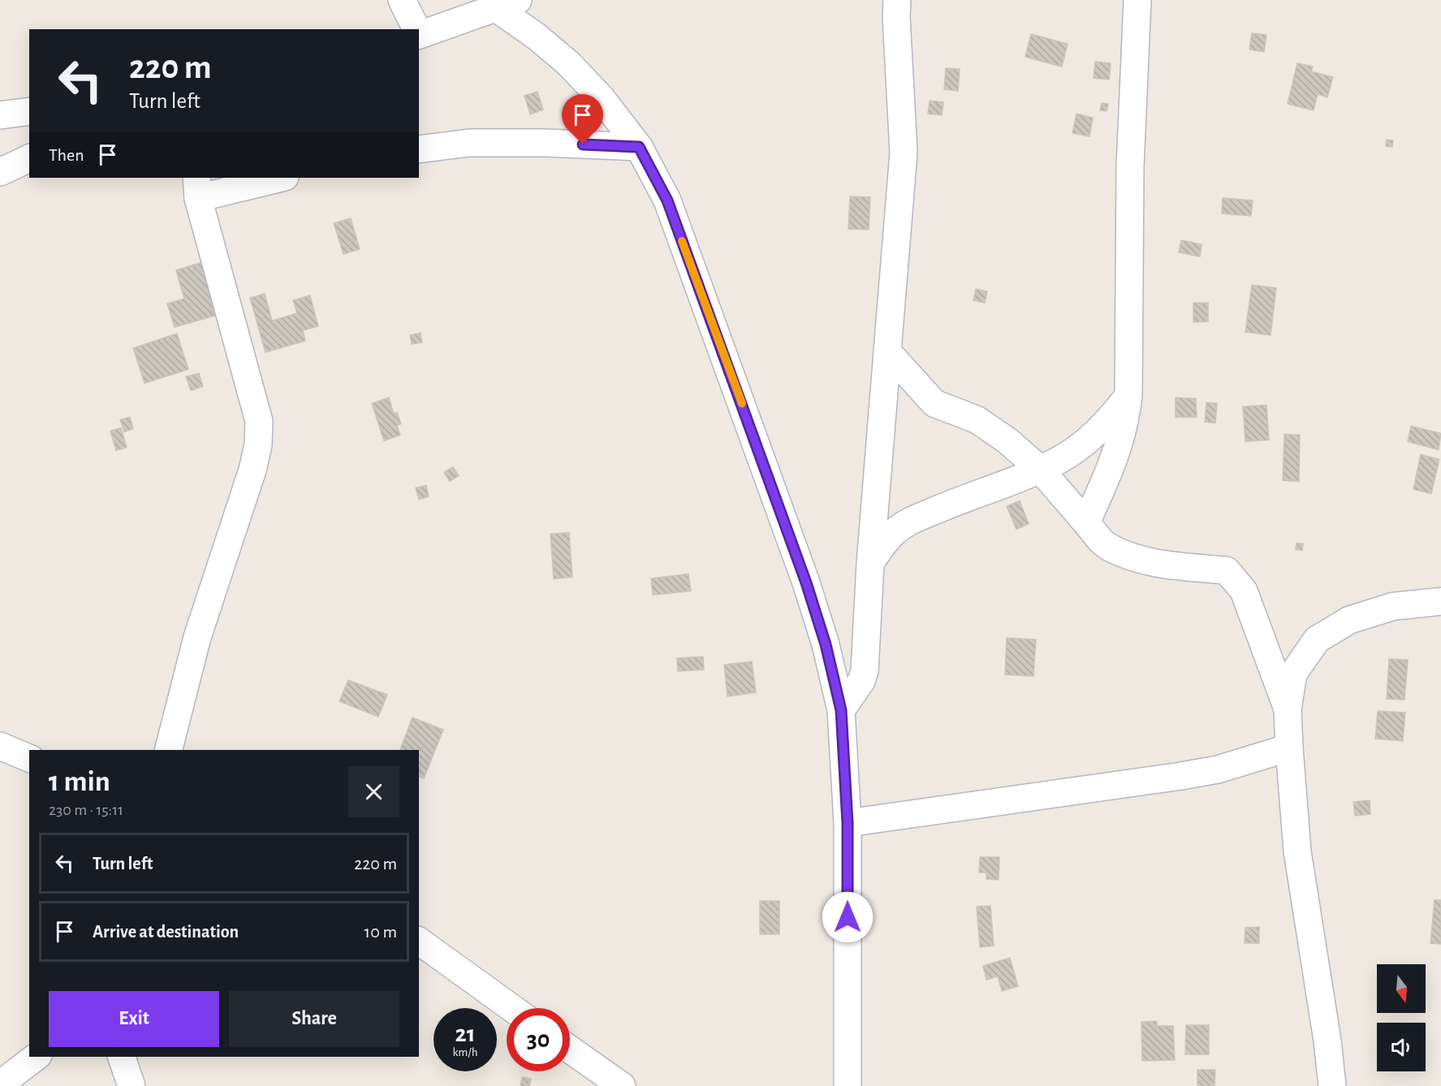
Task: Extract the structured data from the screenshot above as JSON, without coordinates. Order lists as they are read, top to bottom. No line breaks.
{"north":"bottom","page":{"turn":["220 m","Turn left"],"then":"Then","heading":["1 min","230 m · 15:11"],"list":[{"name":"Turn left","value":"220 m"},{"name":"Arrive at destination","value":"10 m"}],"buttons":["Exit","Share"],"speed":"21 km/h","limit":"30"}}
